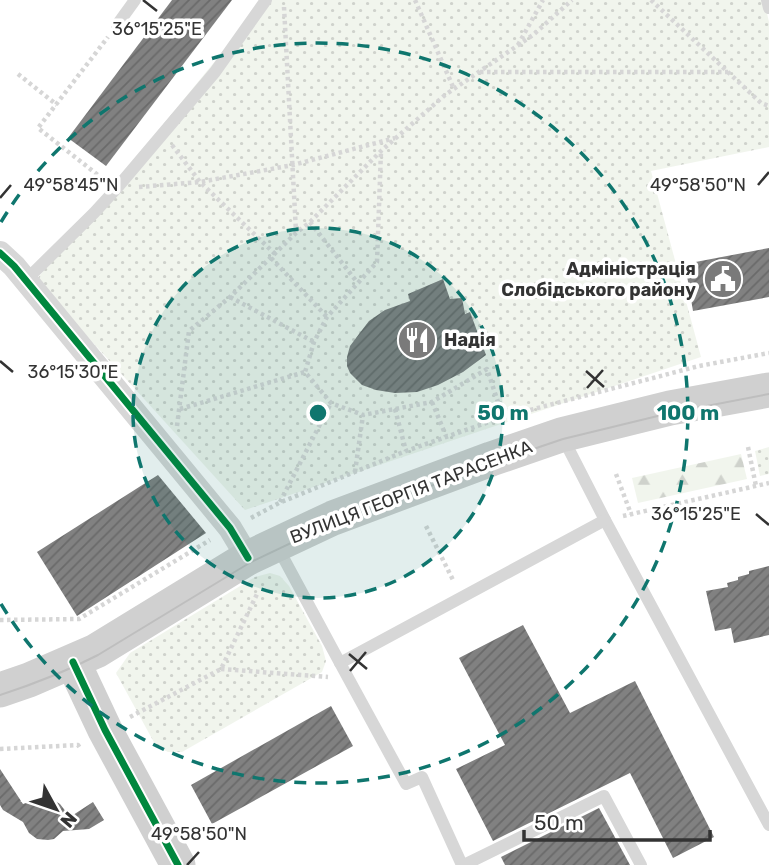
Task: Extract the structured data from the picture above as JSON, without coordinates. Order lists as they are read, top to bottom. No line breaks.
{"streets":{"main road":["ВУЛИЦЯ ГЕОРГІЯ ТАРАСЕНКА"]},"places":{"public building":["Адміністрація Слобідського району"],"restaurant":["Надія"]},"scale_bar":"50 m","north":"bottom right","coordinates":["36°15'25\"E","49°58'45\"N","49°58'50\"N","36°15'30\"E"],"rings":["50 m","100 m"]}
